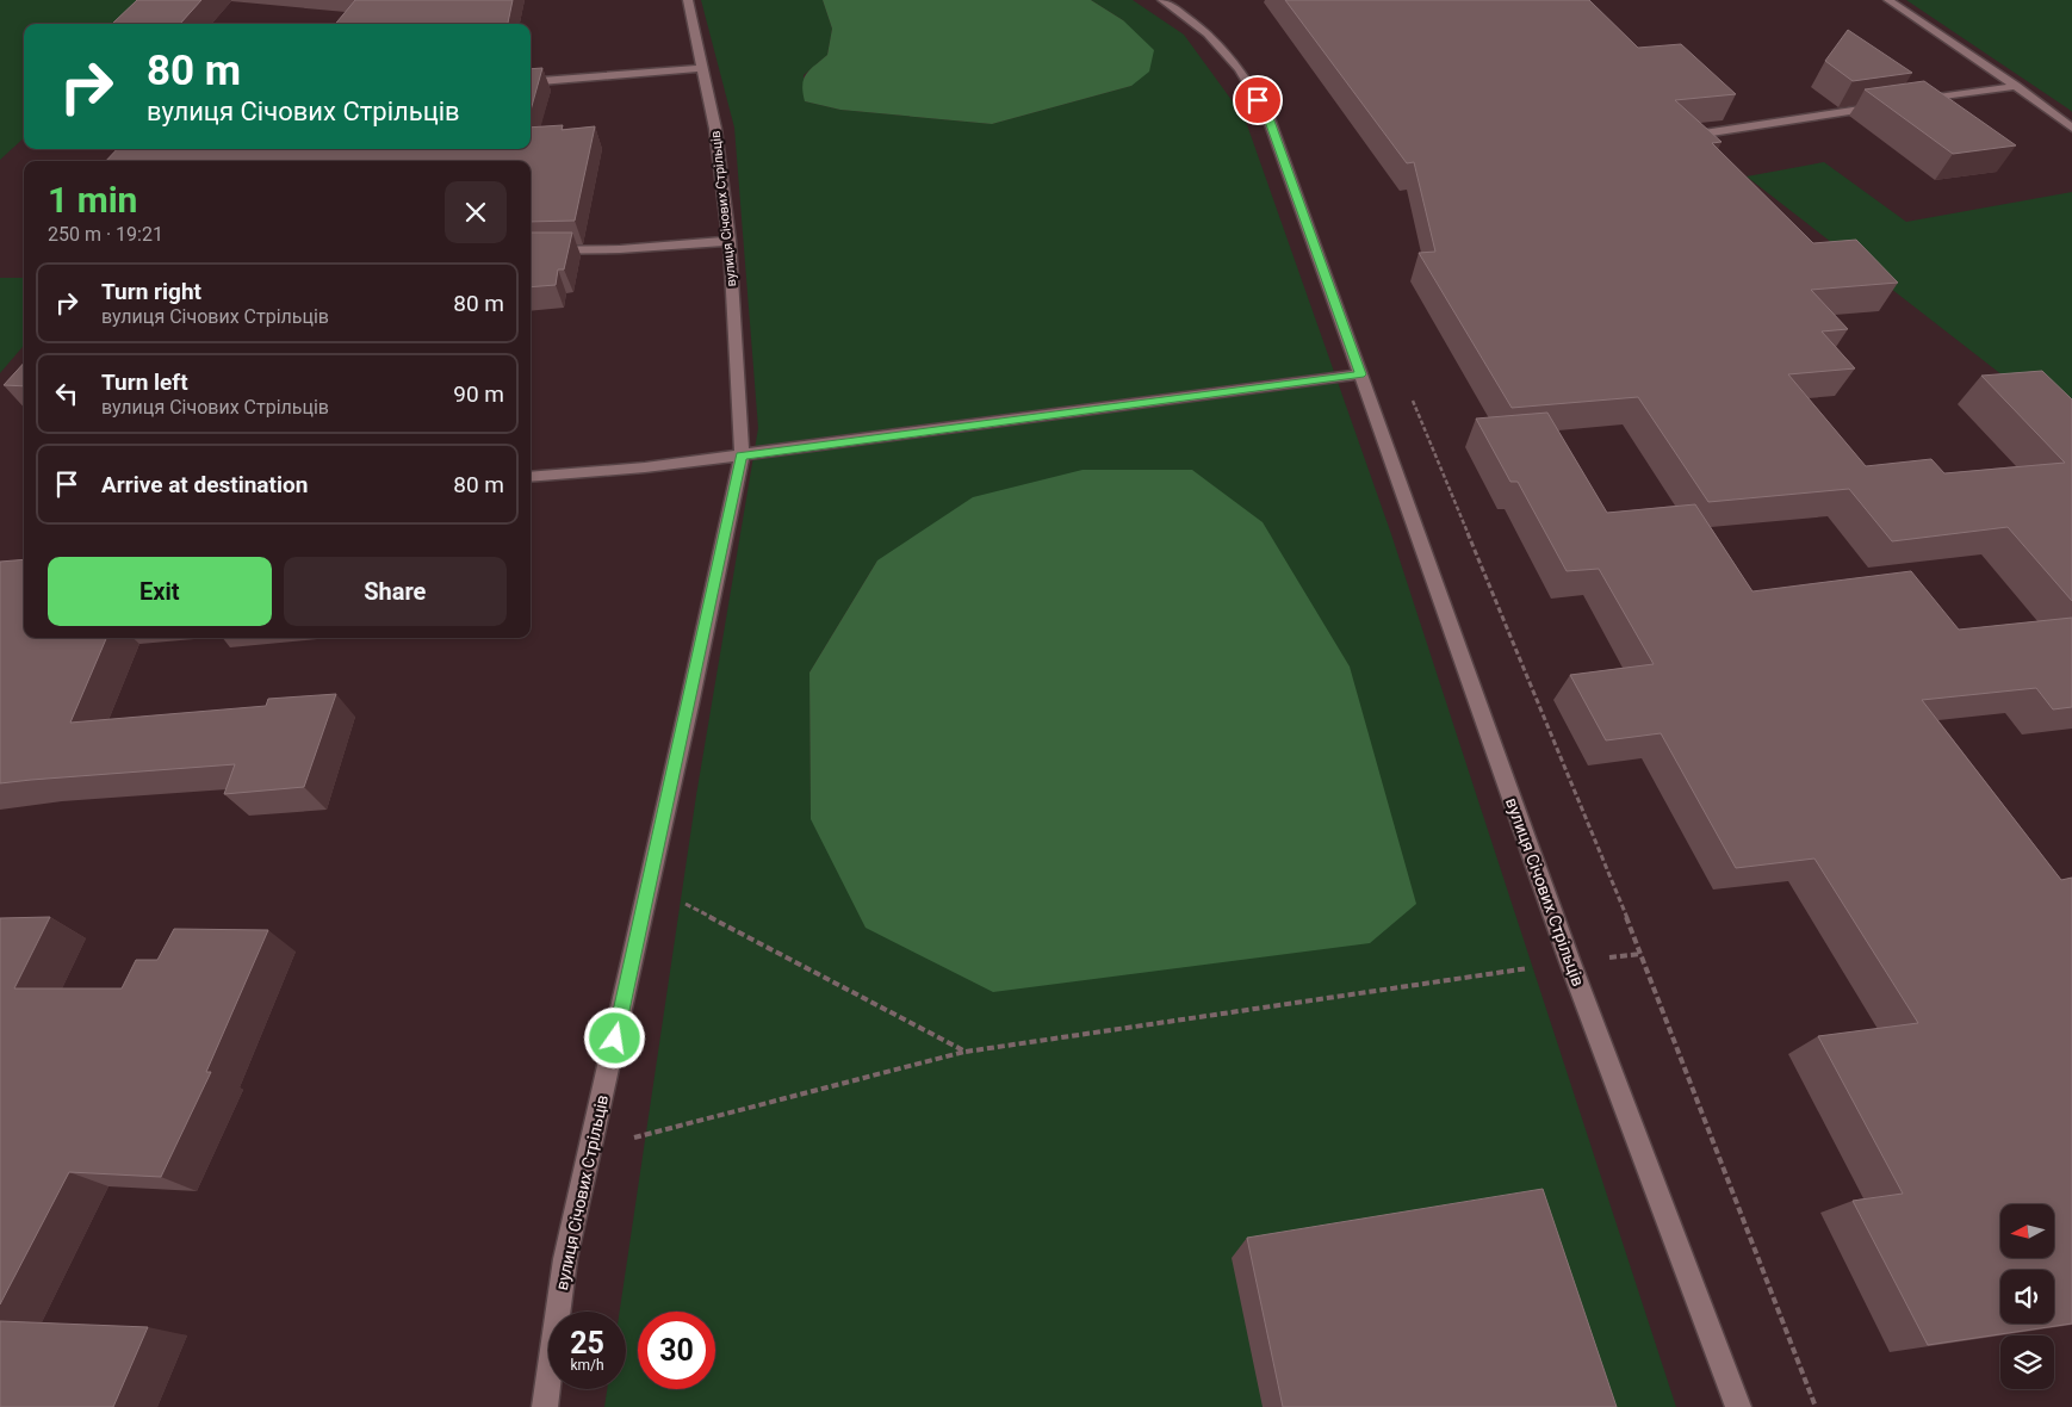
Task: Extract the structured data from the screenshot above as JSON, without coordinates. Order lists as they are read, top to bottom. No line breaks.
{"streets":{"street":["вулиця Січових Стрільців"]},"north":"left","page":{"turn":["80 m","вулиця Січових Стрільців"],"heading":["1 min","250 m · 19:21"],"list":[{"name":"Turn right","note":"вулиця Січових Стрільців","value":"80 m"},{"name":"Turn left","note":"вулиця Січових Стрільців","value":"90 m"},{"name":"Arrive at destination","value":"80 m"}],"buttons":["Exit","Share"],"speed":"25 km/h","limit":"30"}}
